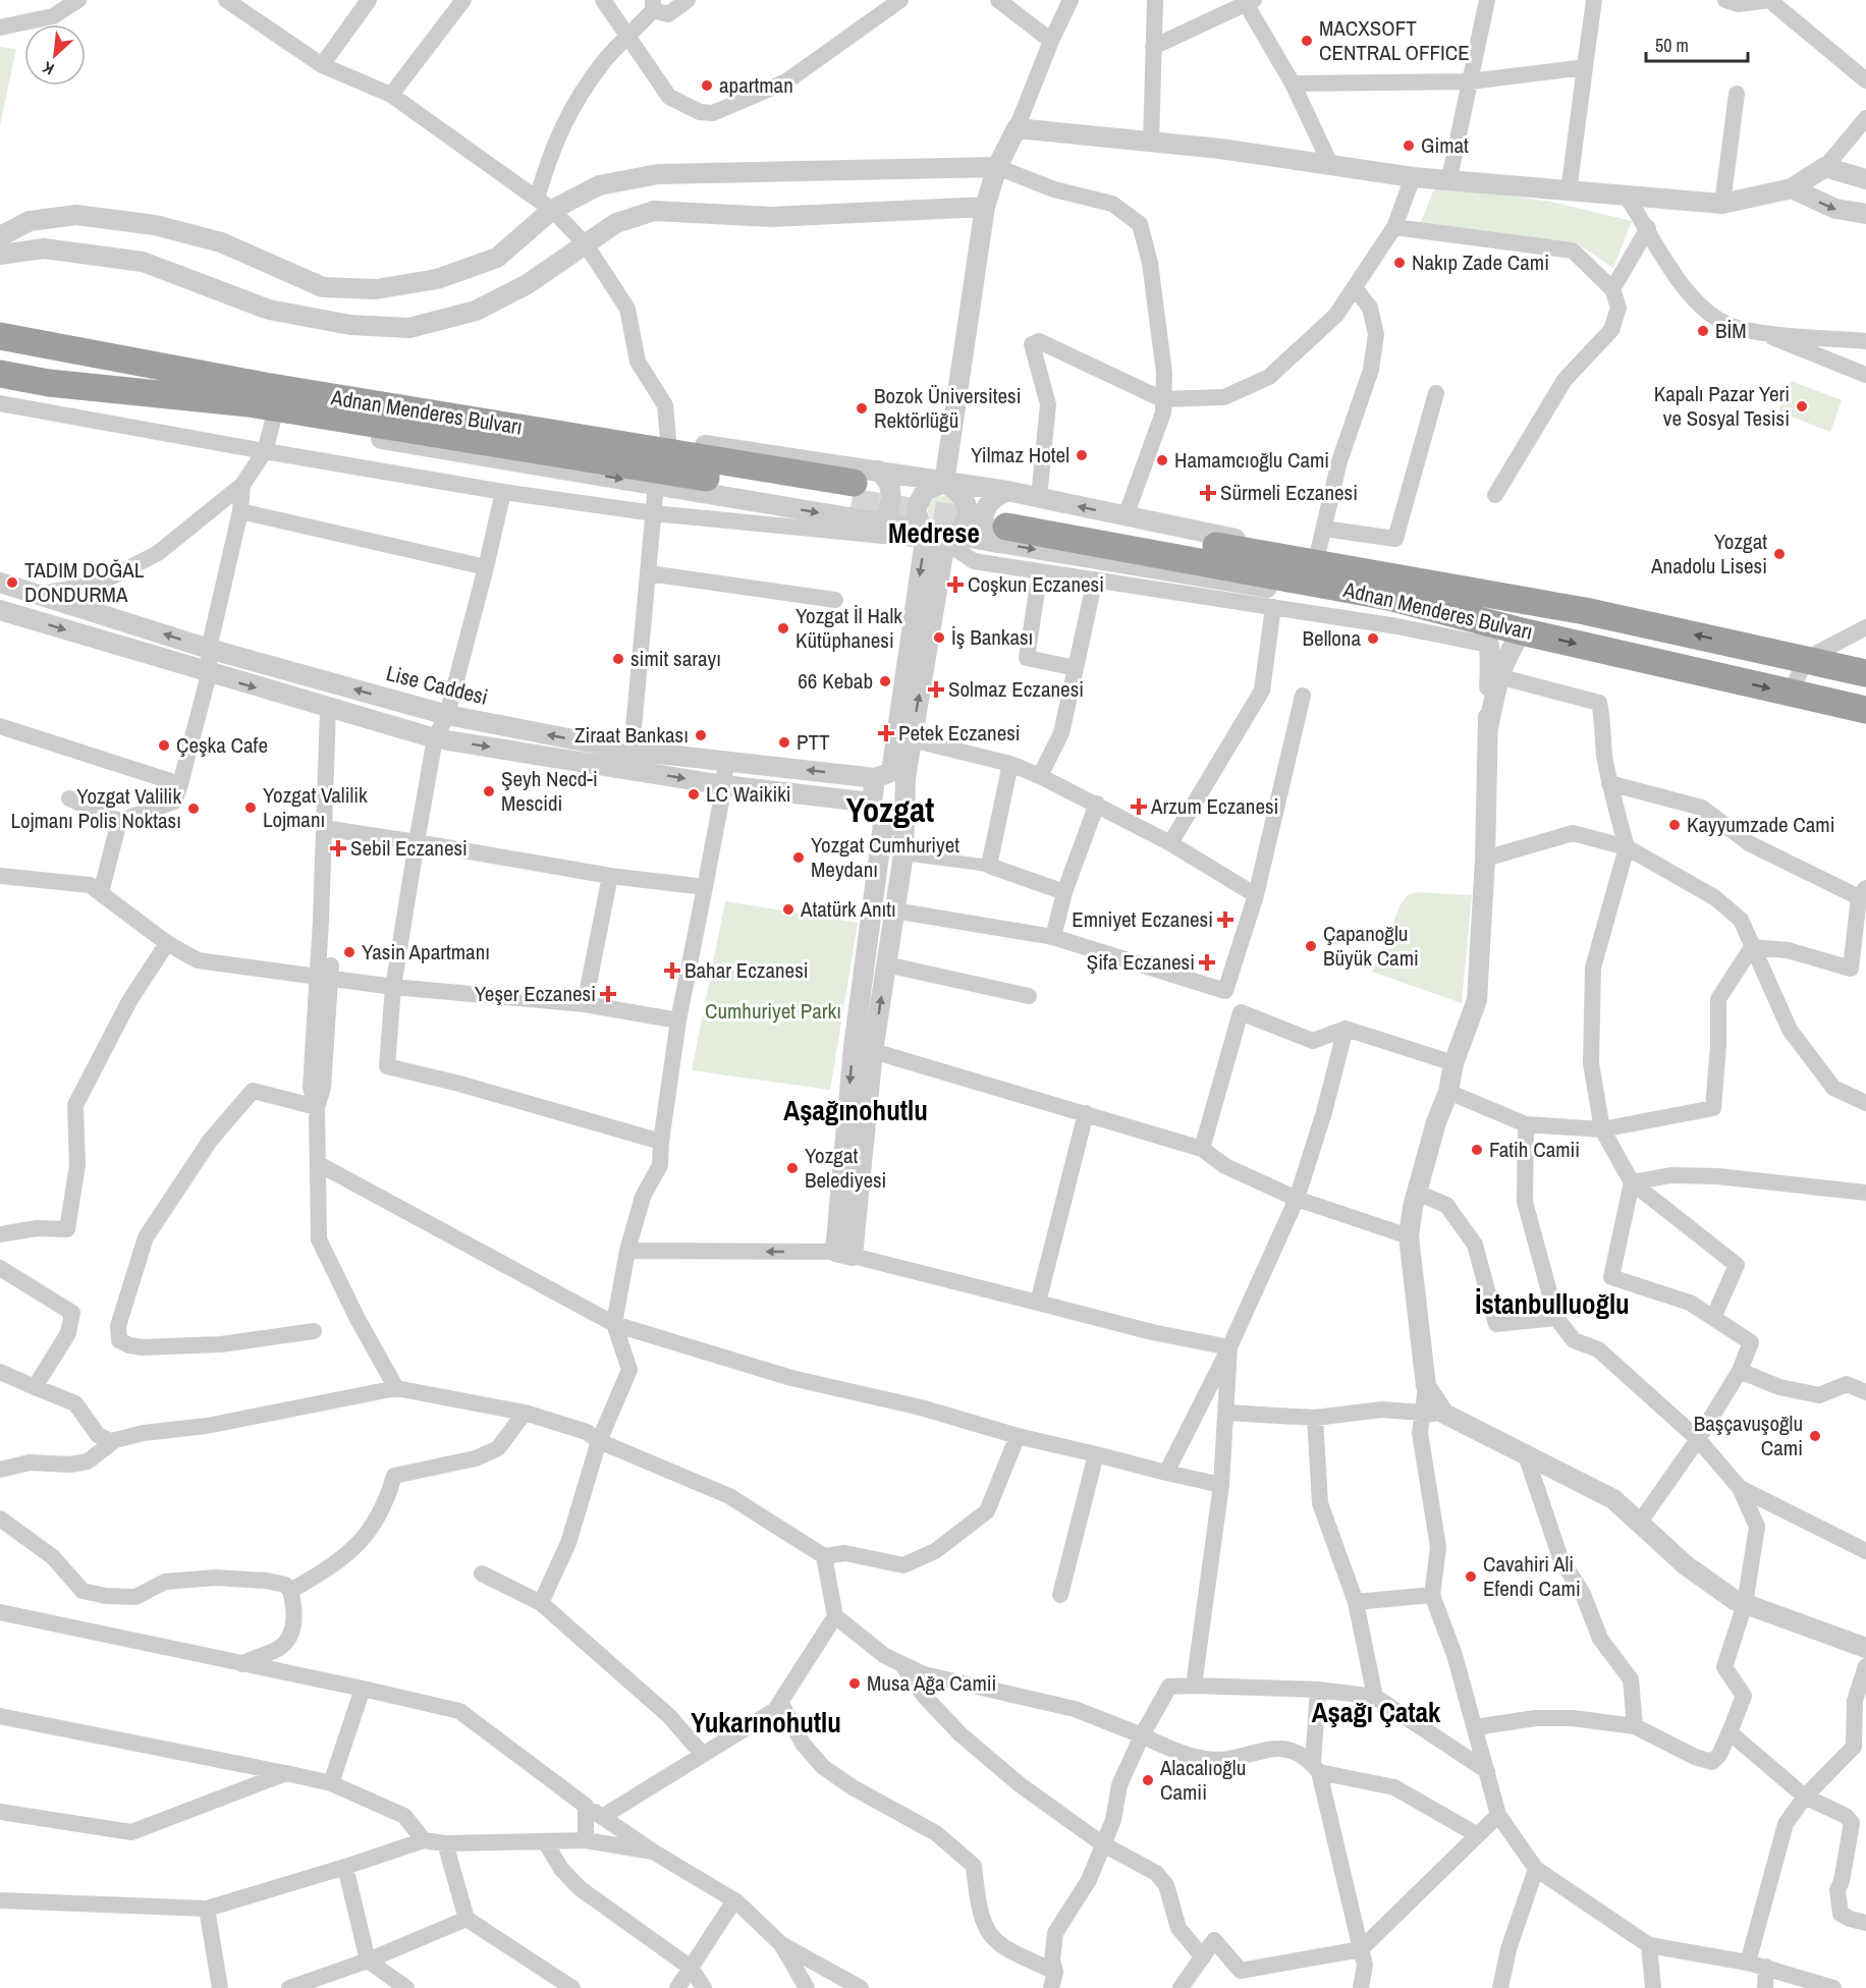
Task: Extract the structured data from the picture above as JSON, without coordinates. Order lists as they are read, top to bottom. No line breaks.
{"streets":{"highway":["Adnan Menderes Bulvarı"],"street":["Lise Caddesi"]},"districts":["Medrese","Yozgat","Aşağınohutlu","İstanbulluoğlu","Aşağı Çatak","Yukarınohutlu"],"parks":["Cumhuriyet Parkı"],"places":{"other":["MACXSOFT CENTRAL OFFICE","apartman","Gimat","Nakıp Zade Cami","BİM","Kapalı Pazar Yeri ve Sosyal Tesisi","Bozok Üniversitesi Rektörlüğü","Yilmaz Hotel","Hamamcıoğlu Cami","Yozgat Anadolu Lisesi","TADIM DOĞAL DONDURMA","Yozgat İl Halk Kütüphanesi","İş Bankası","Bellona","simit sarayı","66 Kebab","Ziraat Bankası","PTT","Çeşka Cafe","Şeyh Necd-i Mescidi","LC Waikiki","Yozgat Valilik Lojmanı","Yozgat Valilik Lojmanı Polis Noktası","Kayyumzade Cami","Yozgat Cumhuriyet Meydanı","Atatürk Anıtı","Çapanoğlu Büyük Cami","Yasin Apartmanı","Fatih Camii","Yozgat Belediyesi","Başçavuşoğlu Cami","Cavahiri Ali Efendi Cami","Musa Ağa Camii","Alacalıoğlu Camii"],"health":["Sürmeli Eczanesi","Coşkun Eczanesi","Solmaz Eczanesi","Petek Eczanesi","Arzum Eczanesi","Sebil Eczanesi","Emniyet Eczanesi","Şifa Eczanesi","Bahar Eczanesi","Yeşer Eczanesi"]},"scale_bar":"50 m","north":"bottom left"}
